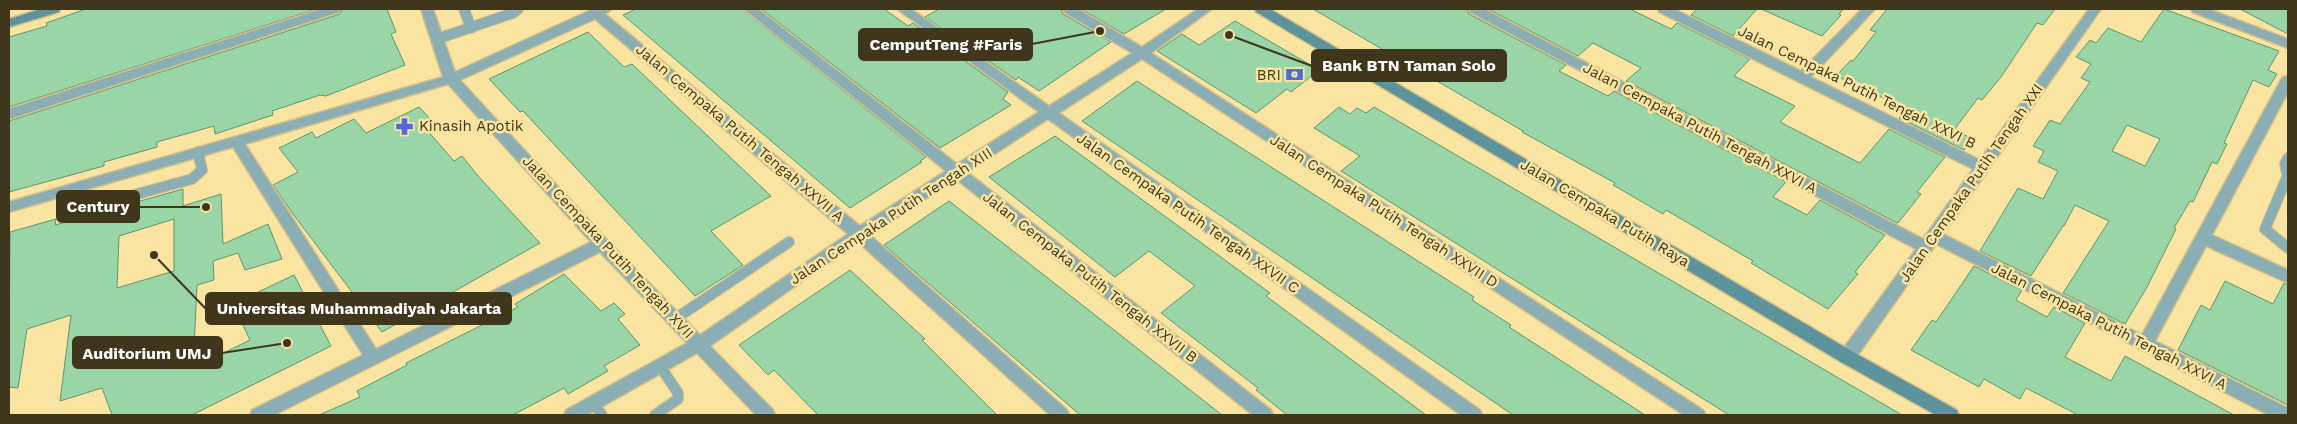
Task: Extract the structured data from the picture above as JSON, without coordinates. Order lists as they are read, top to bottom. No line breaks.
{"streets":{"street":["Jalan Cempaka Putih Tengah XXVI B","Jalan Cempaka Putih Tengah XXVI A","Jalan Cempaka Putih Tengah XXVII A","Jalan Cempaka Putih Tengah XXI","Jalan Cempaka Putih Tengah XXVII D","Jalan Cempaka Putih Tengah XXVII C","Jalan Cempaka Putih Raya","Jalan Cempaka Putih Tengah XIII","Jalan Cempaka Putih Tengah XVII","Jalan Cempaka Putih Tengah XXVII B"]},"crossings":[["Jalan Cempaka Putih Tengah XXVI B","Jalan Cempaka Putih Tengah XXI"],["Jalan Cempaka Putih Tengah XXVI A","Jalan Cempaka Putih Tengah XXI"],["Jalan Cempaka Putih Tengah XXVII A","Jalan Cempaka Putih Tengah XIII"],["Jalan Cempaka Putih Tengah XXI","Jalan Cempaka Putih Raya"],["Jalan Cempaka Putih Tengah XXVII D","Jalan Cempaka Putih Tengah XIII"],["Jalan Cempaka Putih Tengah XXVII C","Jalan Cempaka Putih Tengah XIII"],["Jalan Cempaka Putih Tengah XIII","Jalan Cempaka Putih Tengah XVII"],["Jalan Cempaka Putih Tengah XIII","Jalan Cempaka Putih Tengah XXVII B"]],"places":{"other":["CemputTeng #Faris","Bank BTN Taman Solo","Century","Universitas Muhammadiyah Jakarta","Auditorium UMJ"],"bank":["BRI"],"pharmacy":["Kinasih Apotik"]}}
